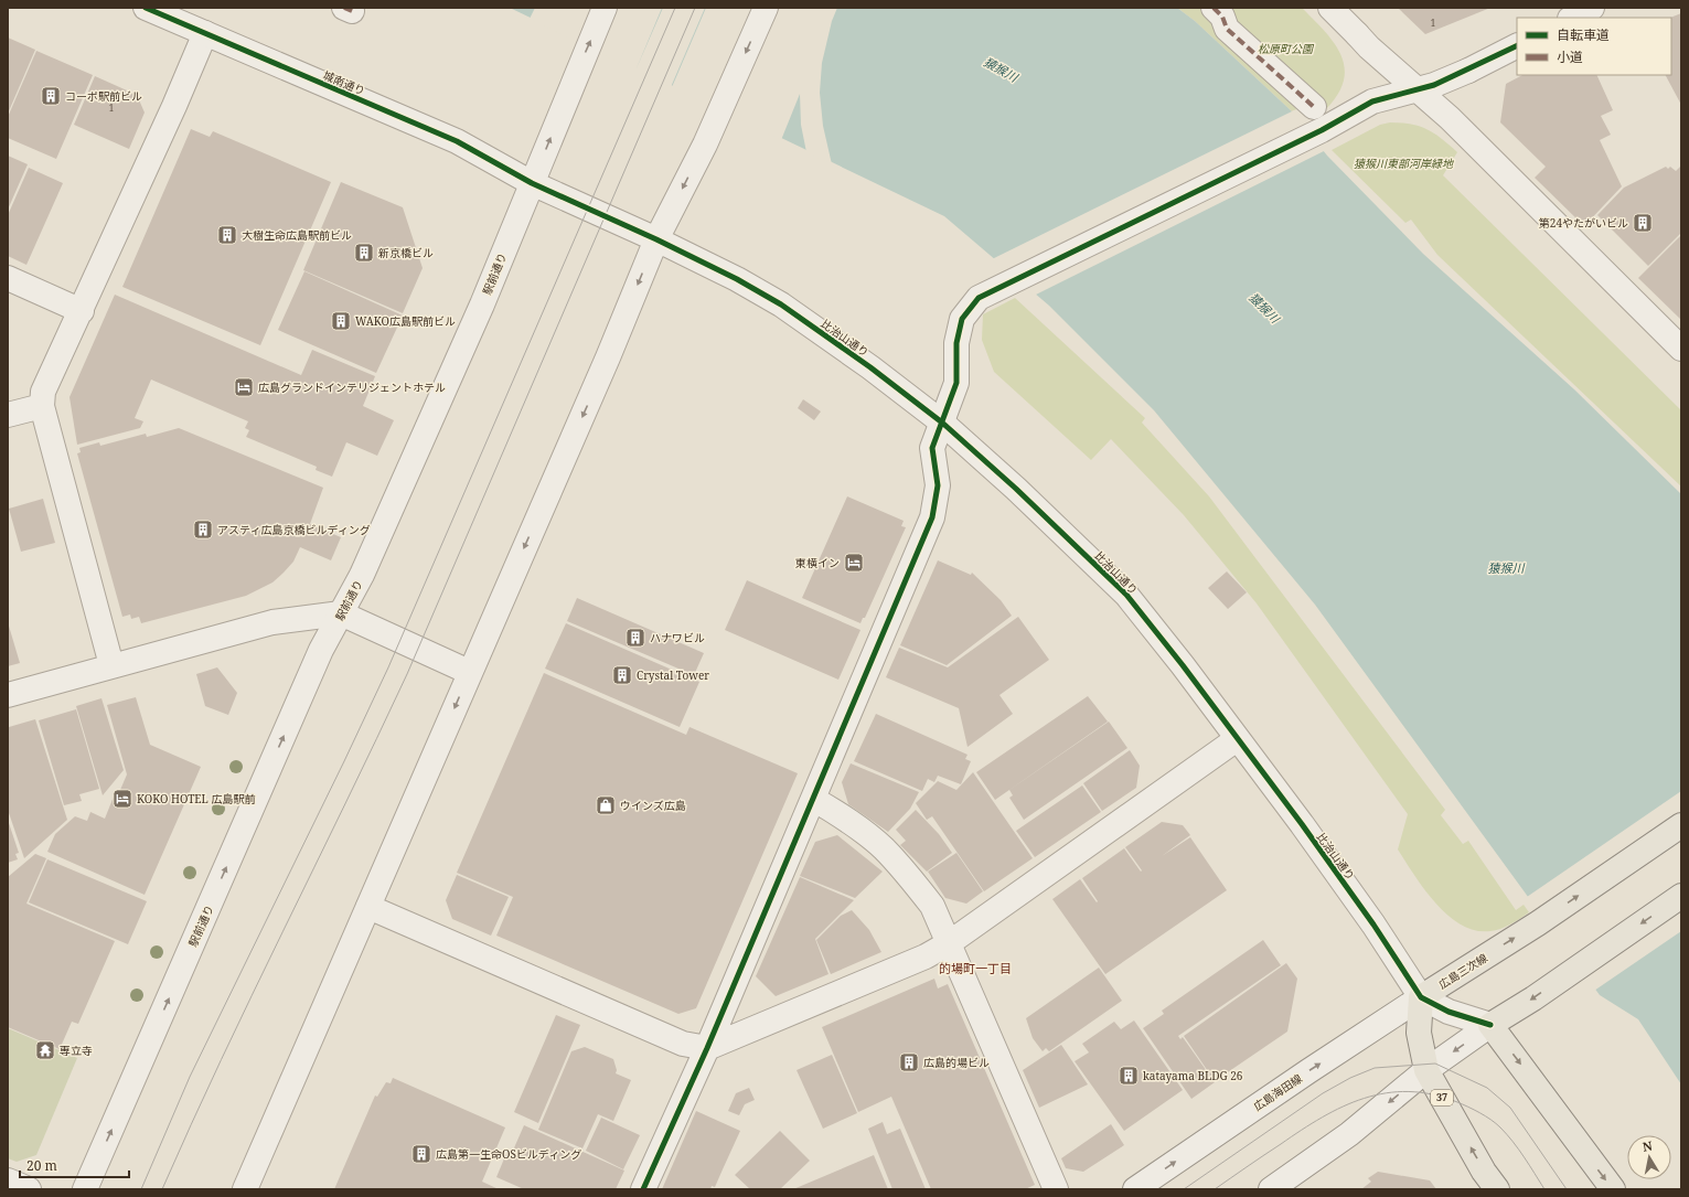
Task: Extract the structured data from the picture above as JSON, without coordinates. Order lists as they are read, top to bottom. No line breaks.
{"streets":{"main road":["広島三次線","37"],"street":["城南通り","駅前通り","比治山通り","広島海田線"]},"crossings":[["城南通り","駅前通り"],["城南通り","比治山通り"],["比治山通り","広島三次線"],["比治山通り","広島海田線"],["比治山通り","37"],["広島三次線","広島海田線"],["広島三次線","37"],["広島海田線","37"]],"districts":["的場町一丁目"],"water":["猿猴川"],"parks":["松原町公園","猿猴川東部河岸緑地"],"places":{"building":["コーポ駅前ビル","第24やたがいビル","大樹生命広島駅前ビル","新京橋ビル","WAKO広島駅前ビル","アスティ広島京橋ビルディング","ハナワビル","Crystal Tower","広島的場ビル","katayama BLDG 26","広島第一生命OSビルディング"],"hotel":["広島グランドインテリジェントホテル","東横イン","KOKO HOTEL 広島駅前"],"shop":["ウインズ広島"],"temple":["専立寺"]},"house_numbers":["1","1"],"legend":["自転車道","小道"],"scale_bar":"20 m","north":"top"}
